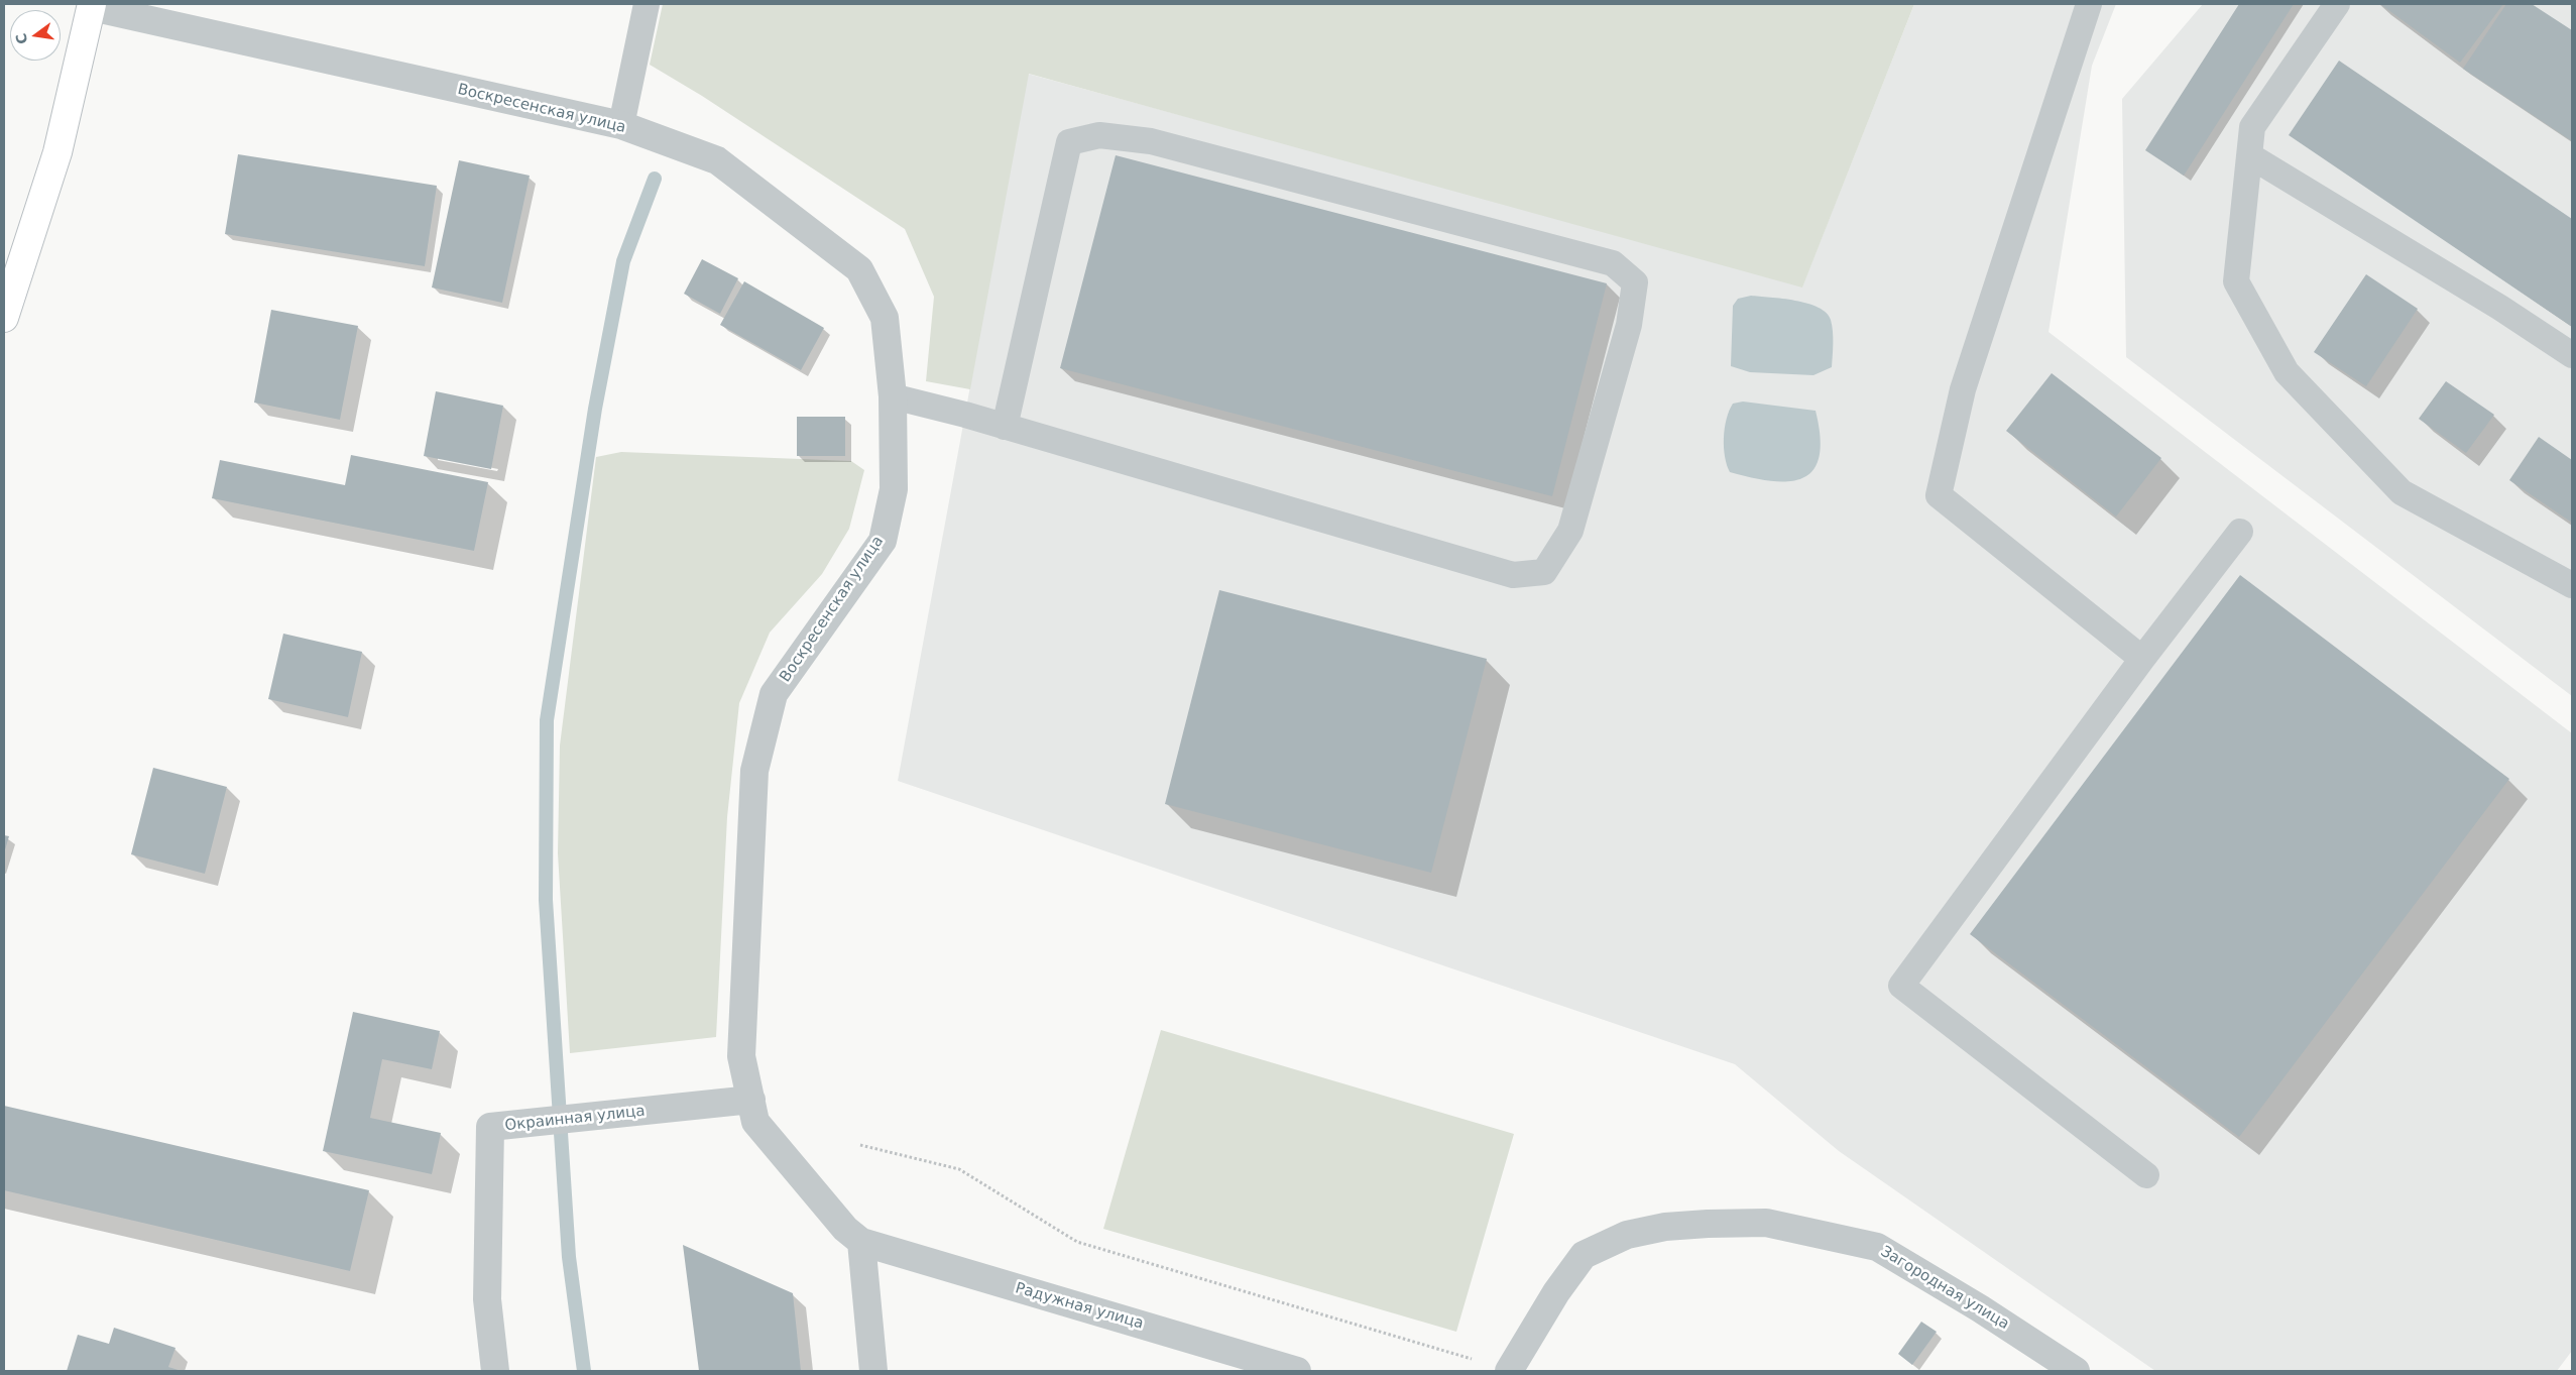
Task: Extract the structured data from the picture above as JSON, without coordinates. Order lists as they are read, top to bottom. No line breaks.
{"streets":{"street":["Воскресенская улица","Окраинная улица","Загородная улица","Радужная улица"]},"crossings":[["Воскресенская улица","Окраинная улица"],["Воскресенская улица","Радужная улица"]],"north":"left"}
